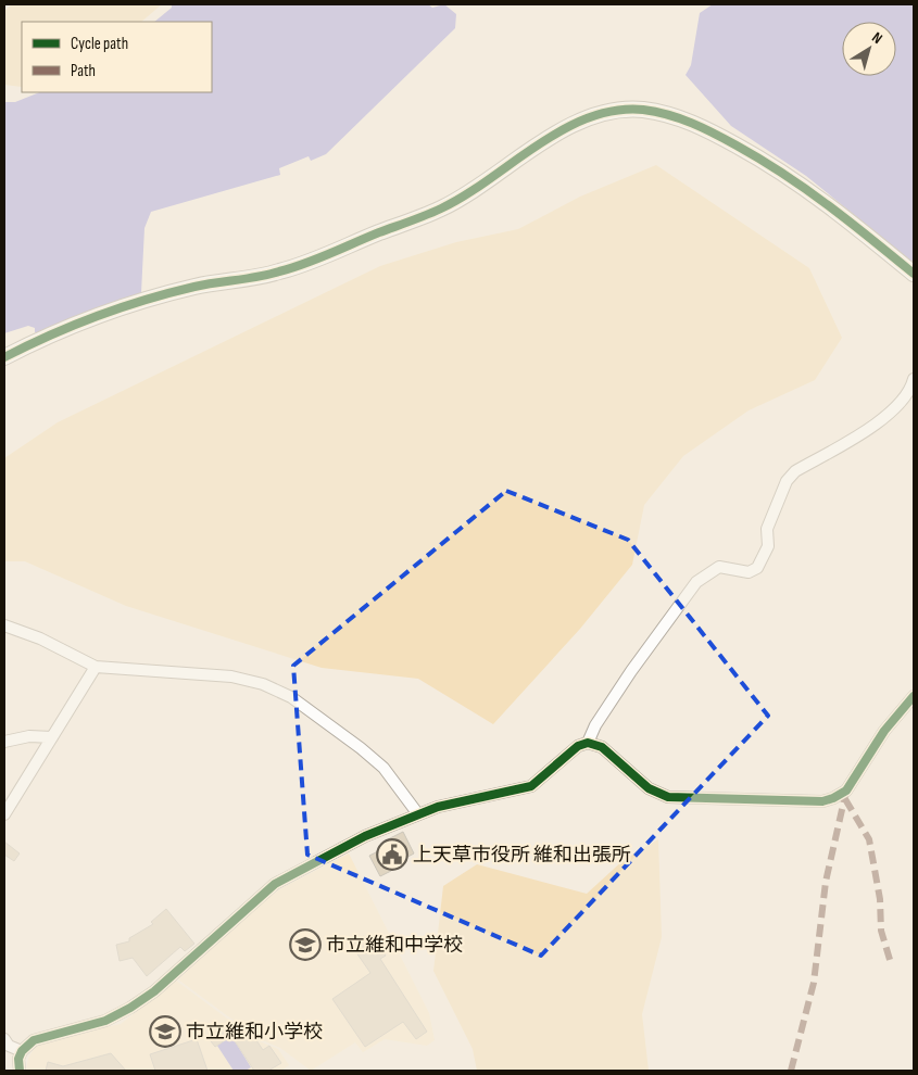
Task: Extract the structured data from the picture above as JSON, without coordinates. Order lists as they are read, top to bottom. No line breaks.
{"places":{"public building":["上天草市役所 維和出張所"],"school or university":["市立維和中学校","市立維和小学校"]},"legend":["Cycle path","Path"],"north":"top right"}
